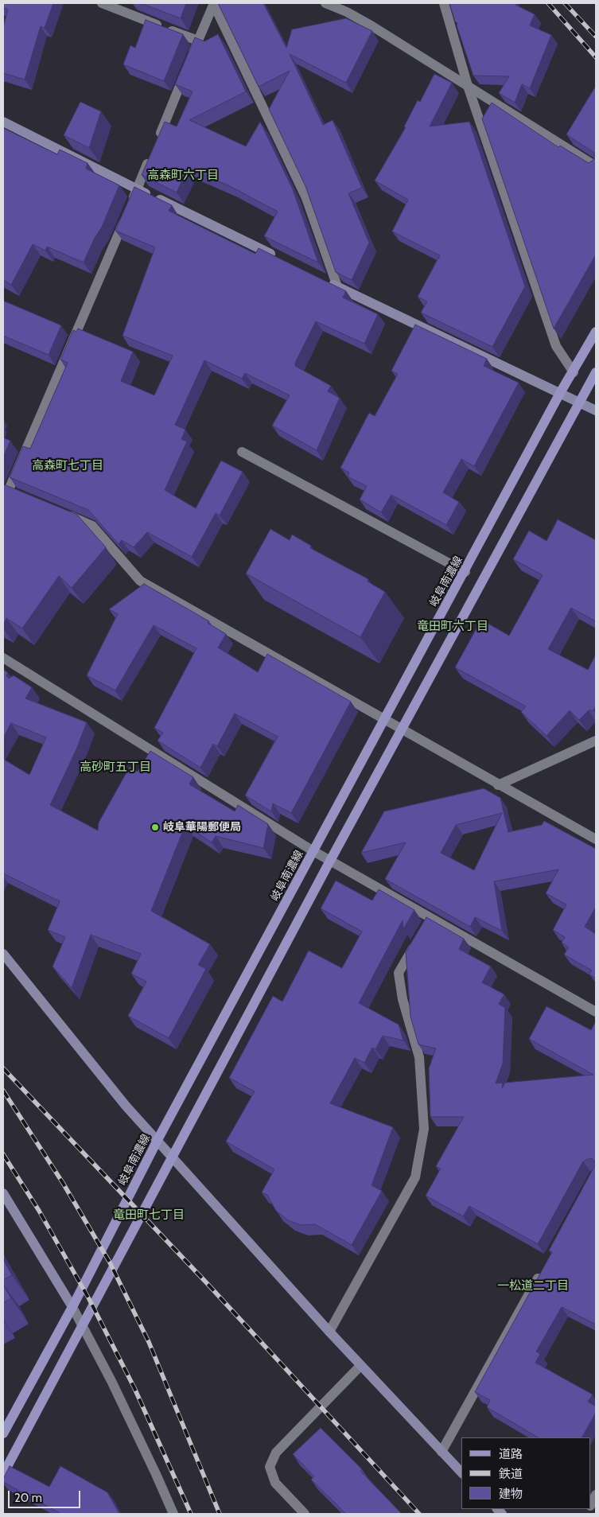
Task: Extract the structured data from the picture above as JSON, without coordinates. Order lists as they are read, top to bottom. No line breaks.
{"streets":{"main road":["岐阜南濃線"]},"districts":["高森町六丁目","高森町七丁目","竜田町六丁目","高砂町五丁目","竜田町七丁目","一松道二丁目"],"places":["岐阜華陽郵便局"],"legend":["道路","鉄道","建物"],"scale_bar":"20 m"}
